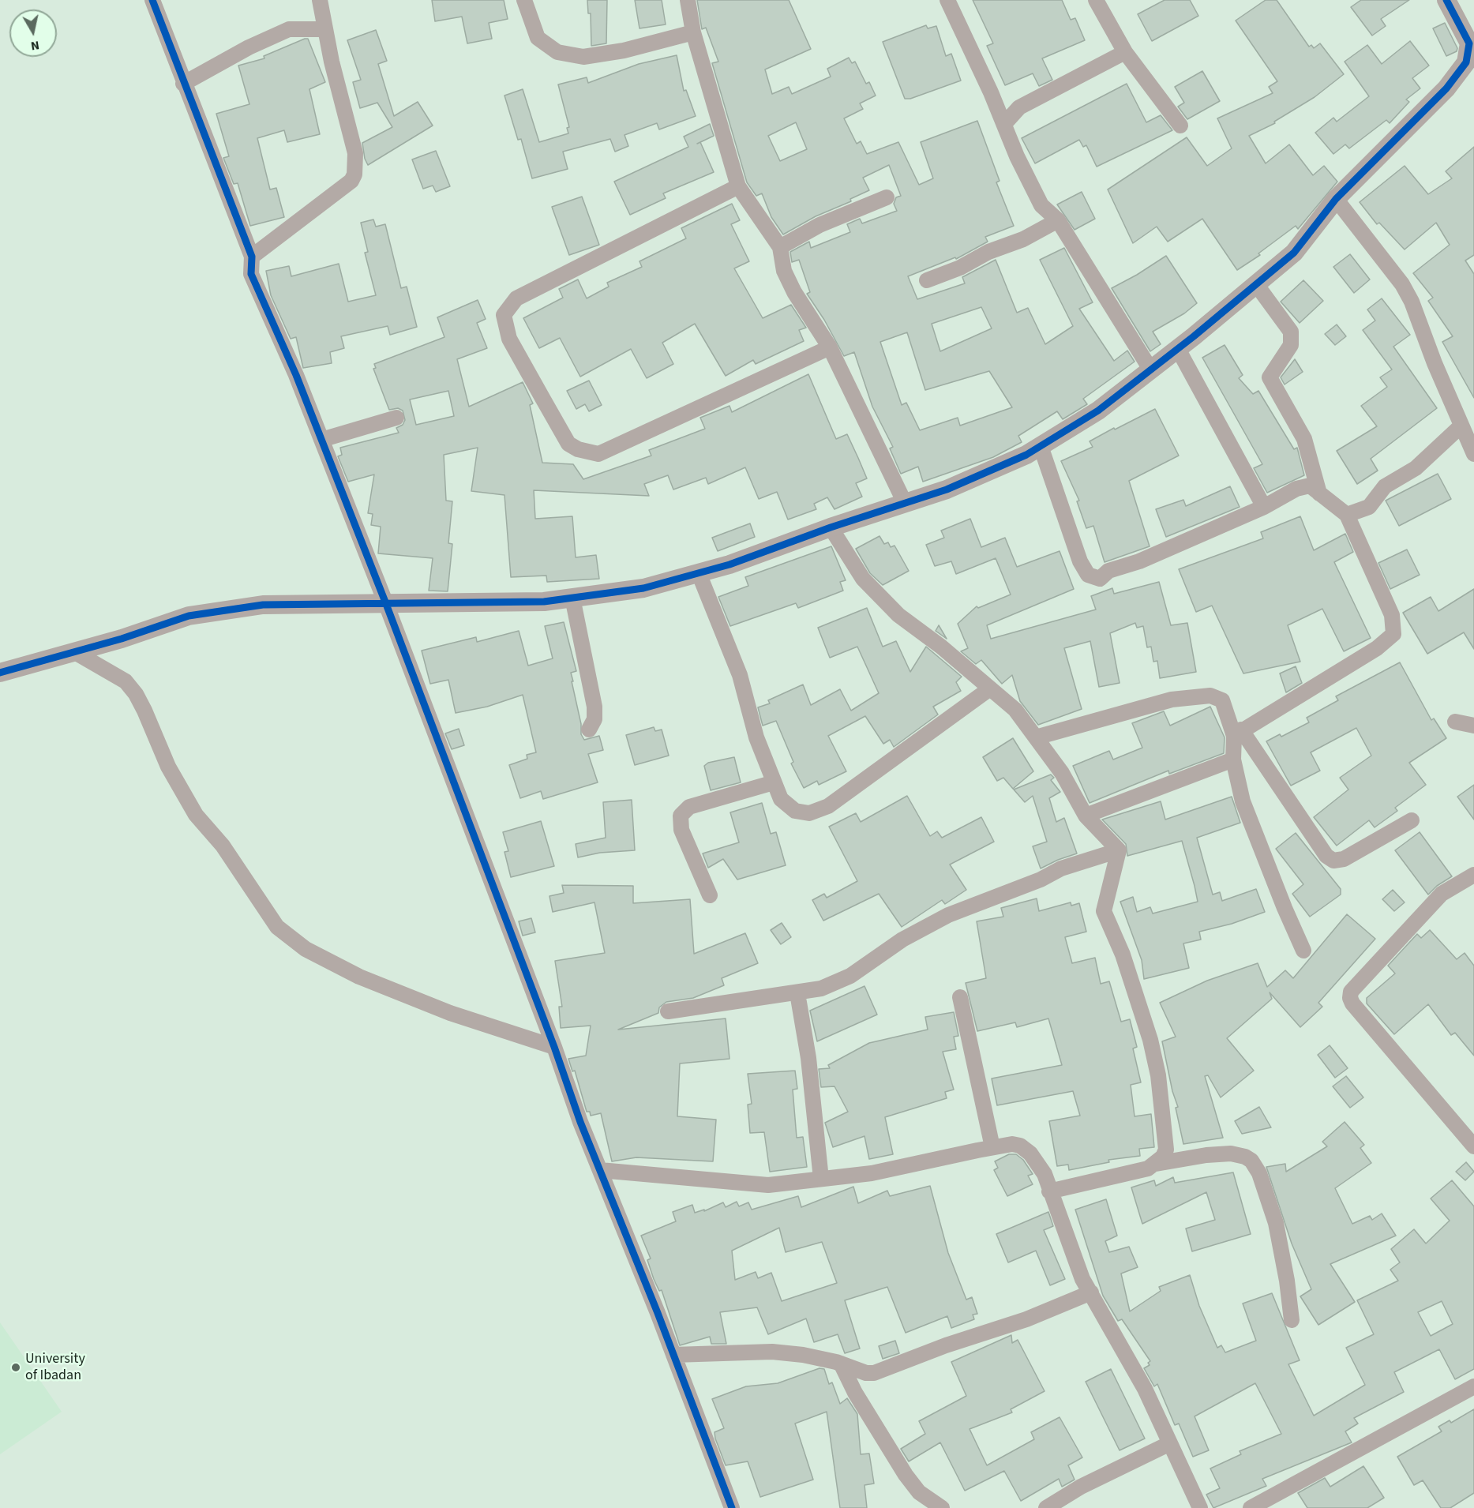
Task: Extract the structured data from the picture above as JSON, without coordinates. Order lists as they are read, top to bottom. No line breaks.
{"places":["University of Ibadan"],"north":"bottom"}
